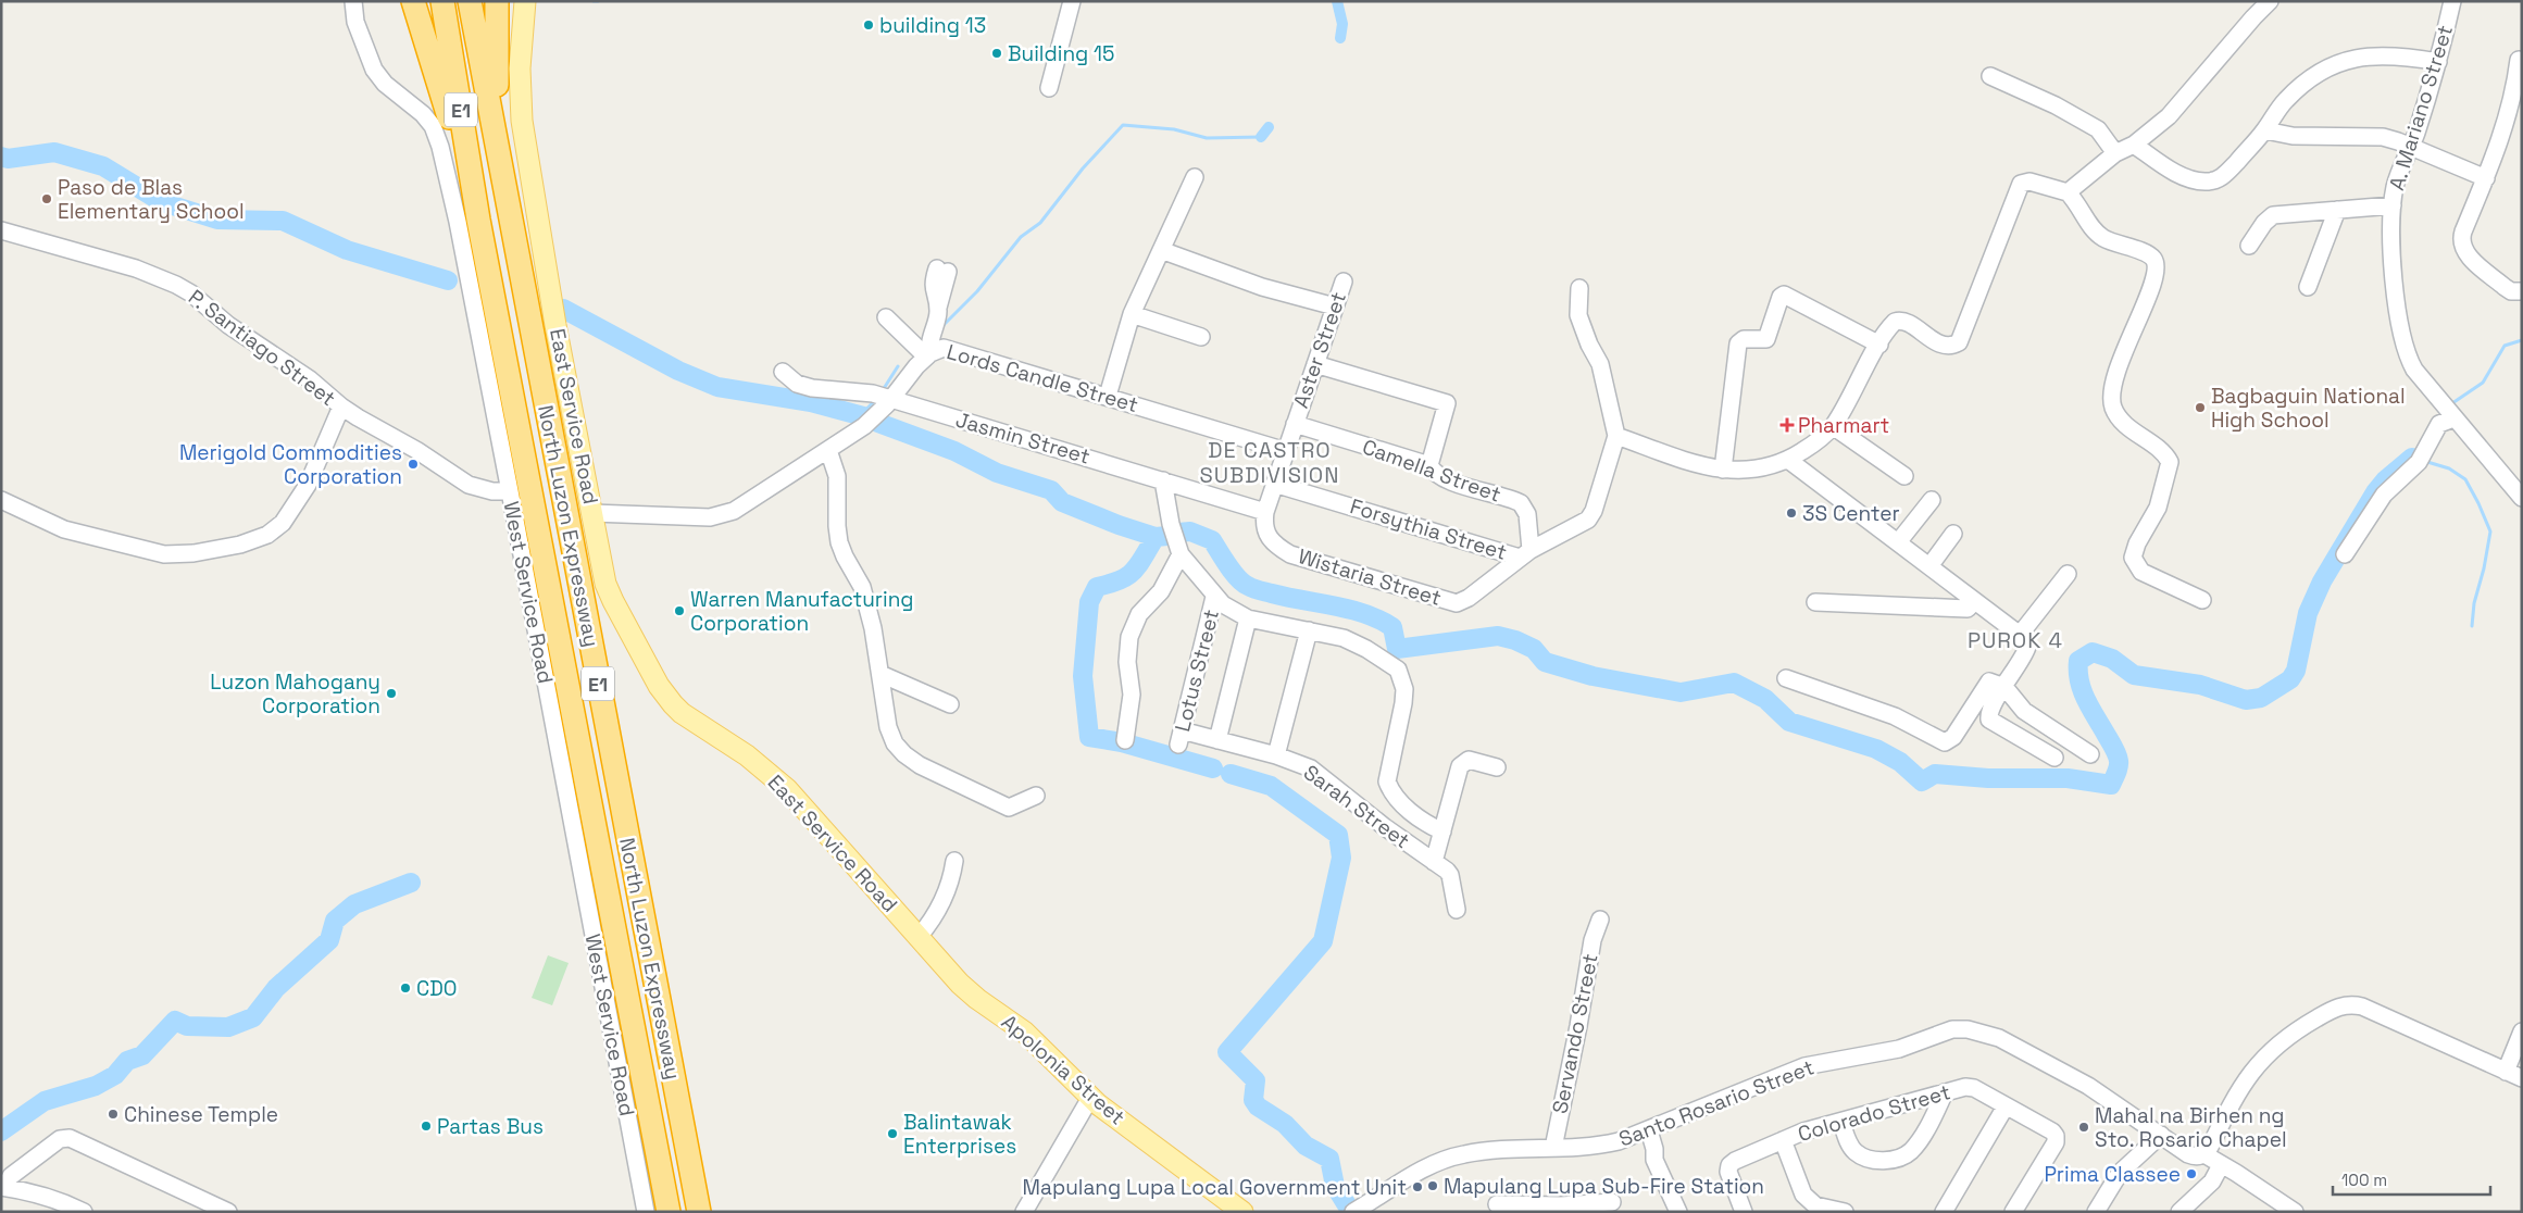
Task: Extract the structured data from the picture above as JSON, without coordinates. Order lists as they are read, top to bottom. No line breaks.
{"streets":{"highway":["E1","North Luzon Expressway"],"main road":["East Service Road","Apolonia Street"],"street":["A. Mariano Street","P. Santiago Street","Aster Street","Lords Candle Street","Jasmin Street","Camella Street","Forsythia Street","Wistaria Street","West Service Road","Lotus Street","Sarah Street","Servando Street","Santo Rosario Street","Colorado Street"]},"crossings":[["P. Santiago Street","West Service Road"],["Aster Street","Lords Candle Street"],["Aster Street","Jasmin Street"],["Aster Street","Camella Street"],["Aster Street","Forsythia Street"],["Aster Street","Wistaria Street"],["Lords Candle Street","East Service Road"],["Lords Candle Street","Jasmin Street"],["East Service Road","Apolonia Street"],["Jasmin Street","Wistaria Street"],["Camella Street","Forsythia Street"],["Camella Street","Wistaria Street"],["Forsythia Street","Wistaria Street"],["Lotus Street","Sarah Street"],["Servando Street","Santo Rosario Street"]],"districts":["DE CASTRO SUBDIVISION","PUROK 4"],"places":{"other":["building 13","Building 15","Paso de Blas Elementary School","Bagbaguin National High School","Merigold Commodities Corporation","3S Center","Warren Manufacturing Corporation","Luzon Mahogany Corporation","CDO","Chinese Temple","Partas Bus","Mahal na Birhen ng Sto. Rosario Chapel","Balintawak Enterprises","Prima Classee","Mapulang Lupa Sub-Fire Station","Mapulang Lupa Local Government Unit"],"health":["Pharmart"]},"scale_bar":"100 m"}
